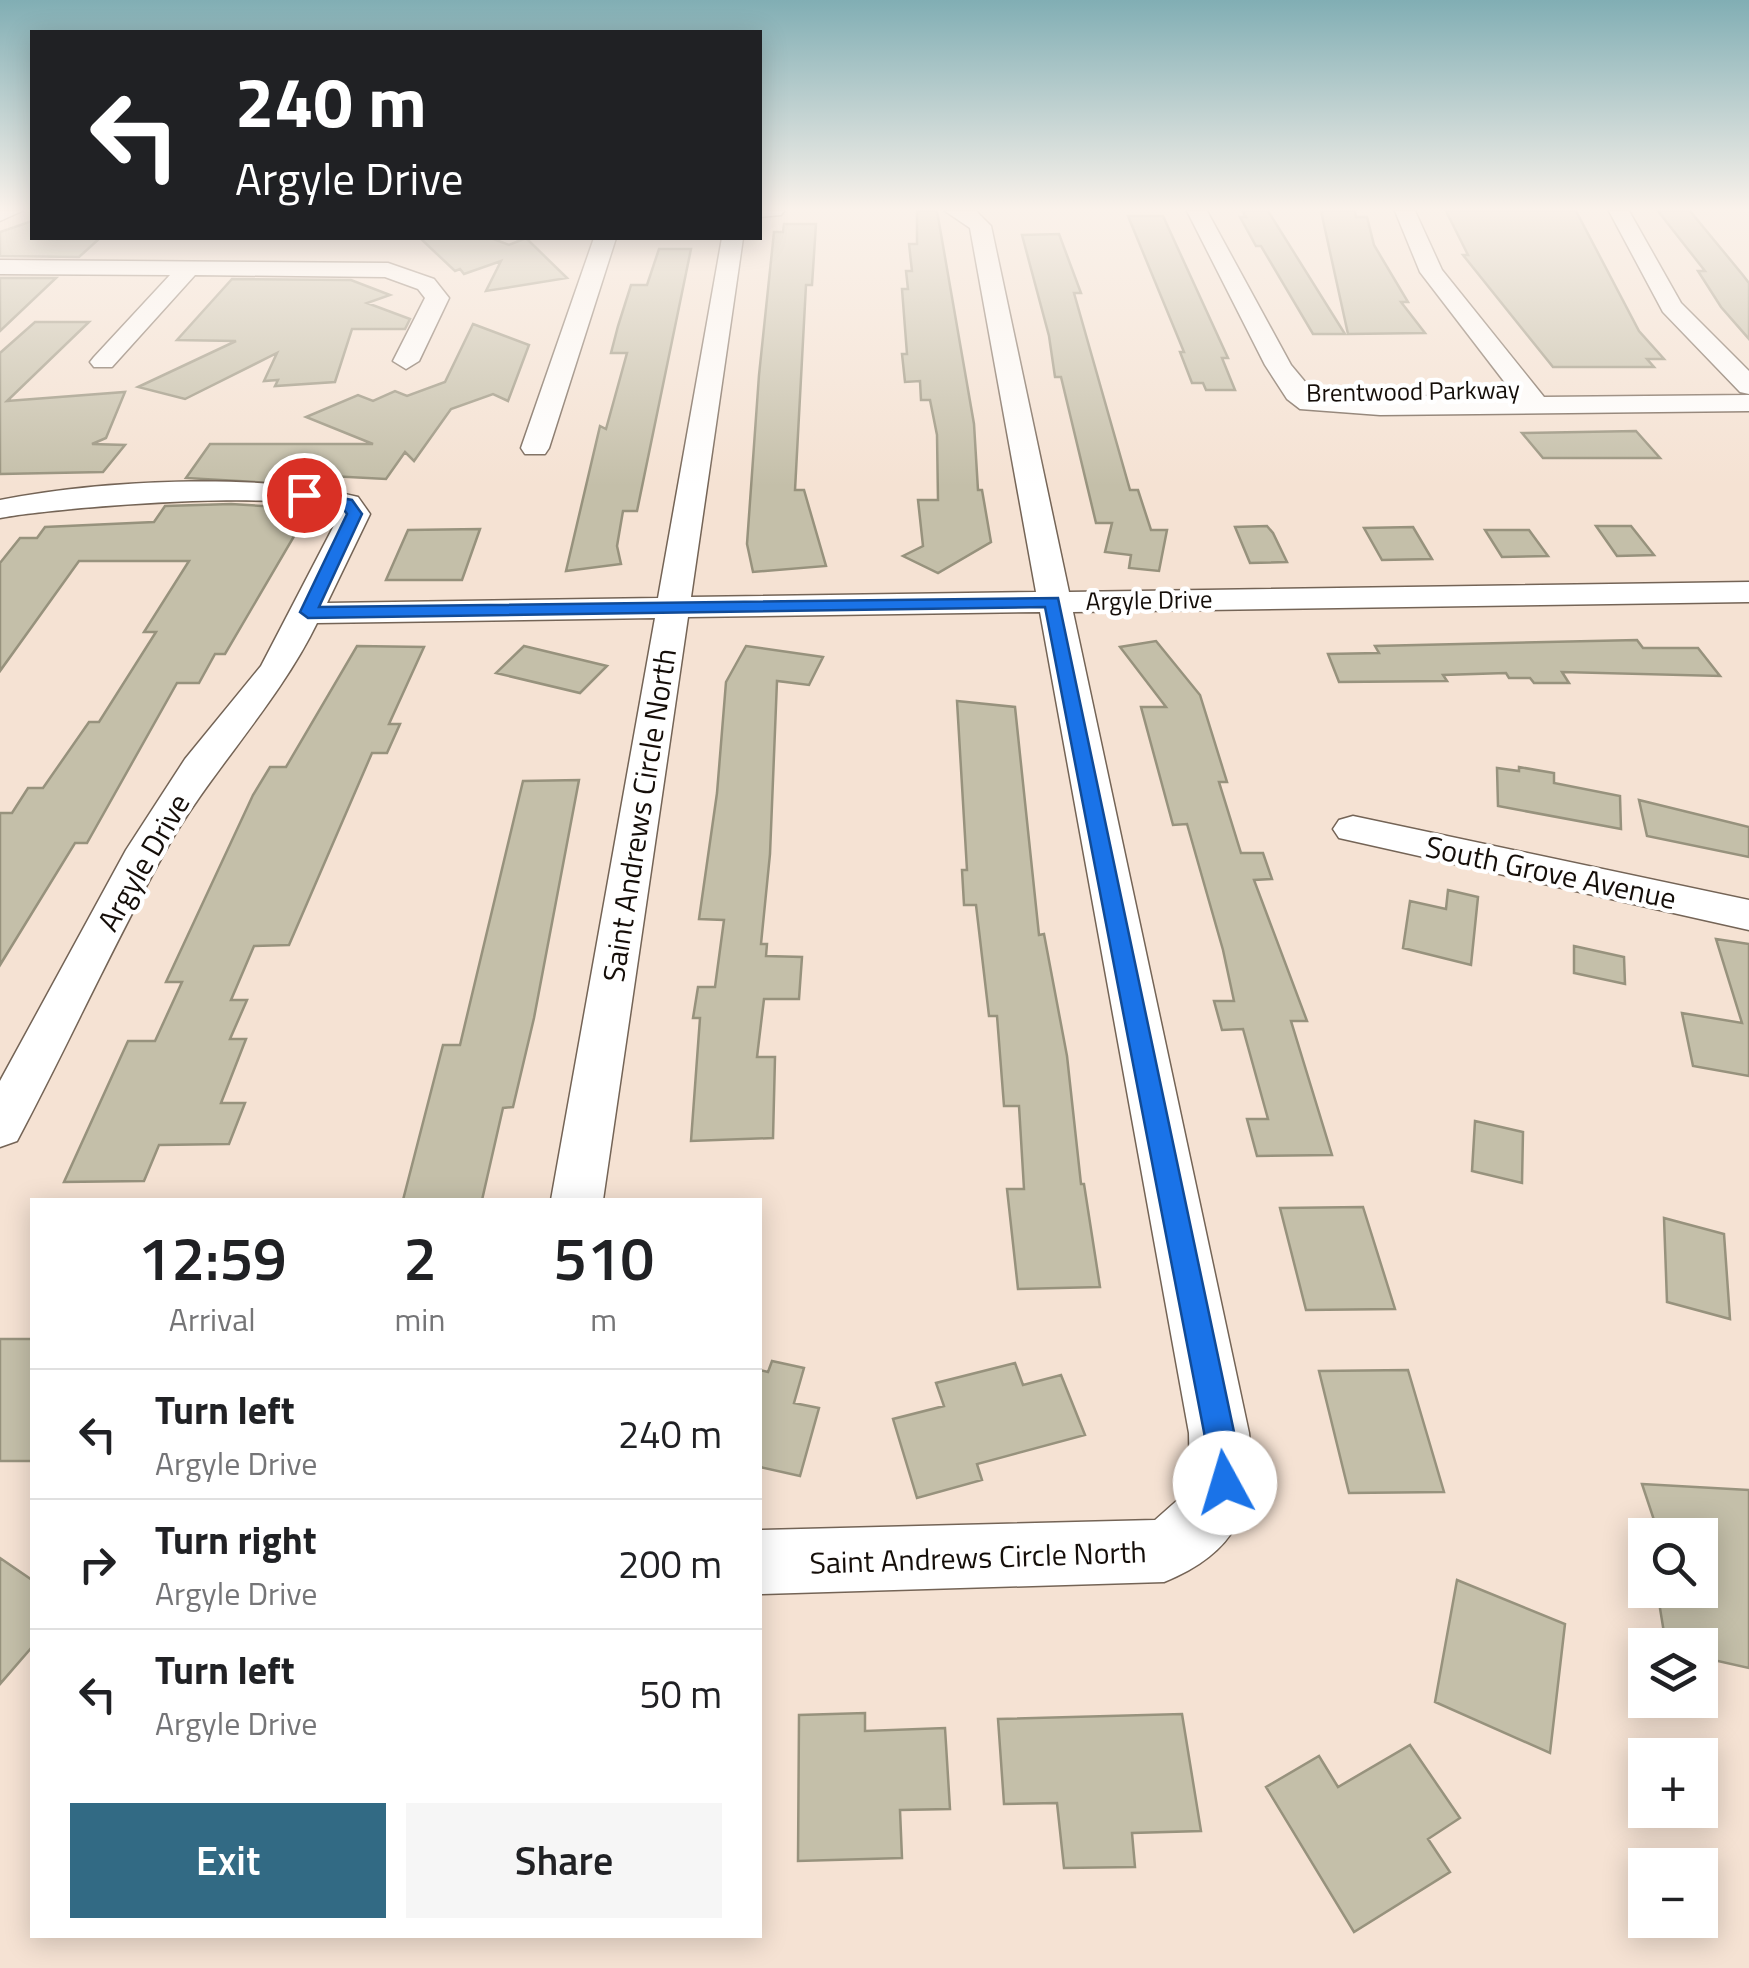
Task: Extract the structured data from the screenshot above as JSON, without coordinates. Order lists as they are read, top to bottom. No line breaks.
{"streets":{"street":["Brentwood Parkway","Argyle Drive","Saint Andrews Circle North","South Grove Avenue"]},"crossings":[["Argyle Drive","Saint Andrews Circle North"]],"page":{"turn":["240 m","Argyle Drive"],"eta":["12:59","Arrival","2","min","510","m"],"list":[{"name":"Turn left","note":"Argyle Drive","value":"240 m"},{"name":"Turn right","note":"Argyle Drive","value":"200 m"},{"name":"Turn left","note":"Argyle Drive","value":"50 m"}],"map_buttons":["+","−"],"buttons":["Exit","Share"]}}
